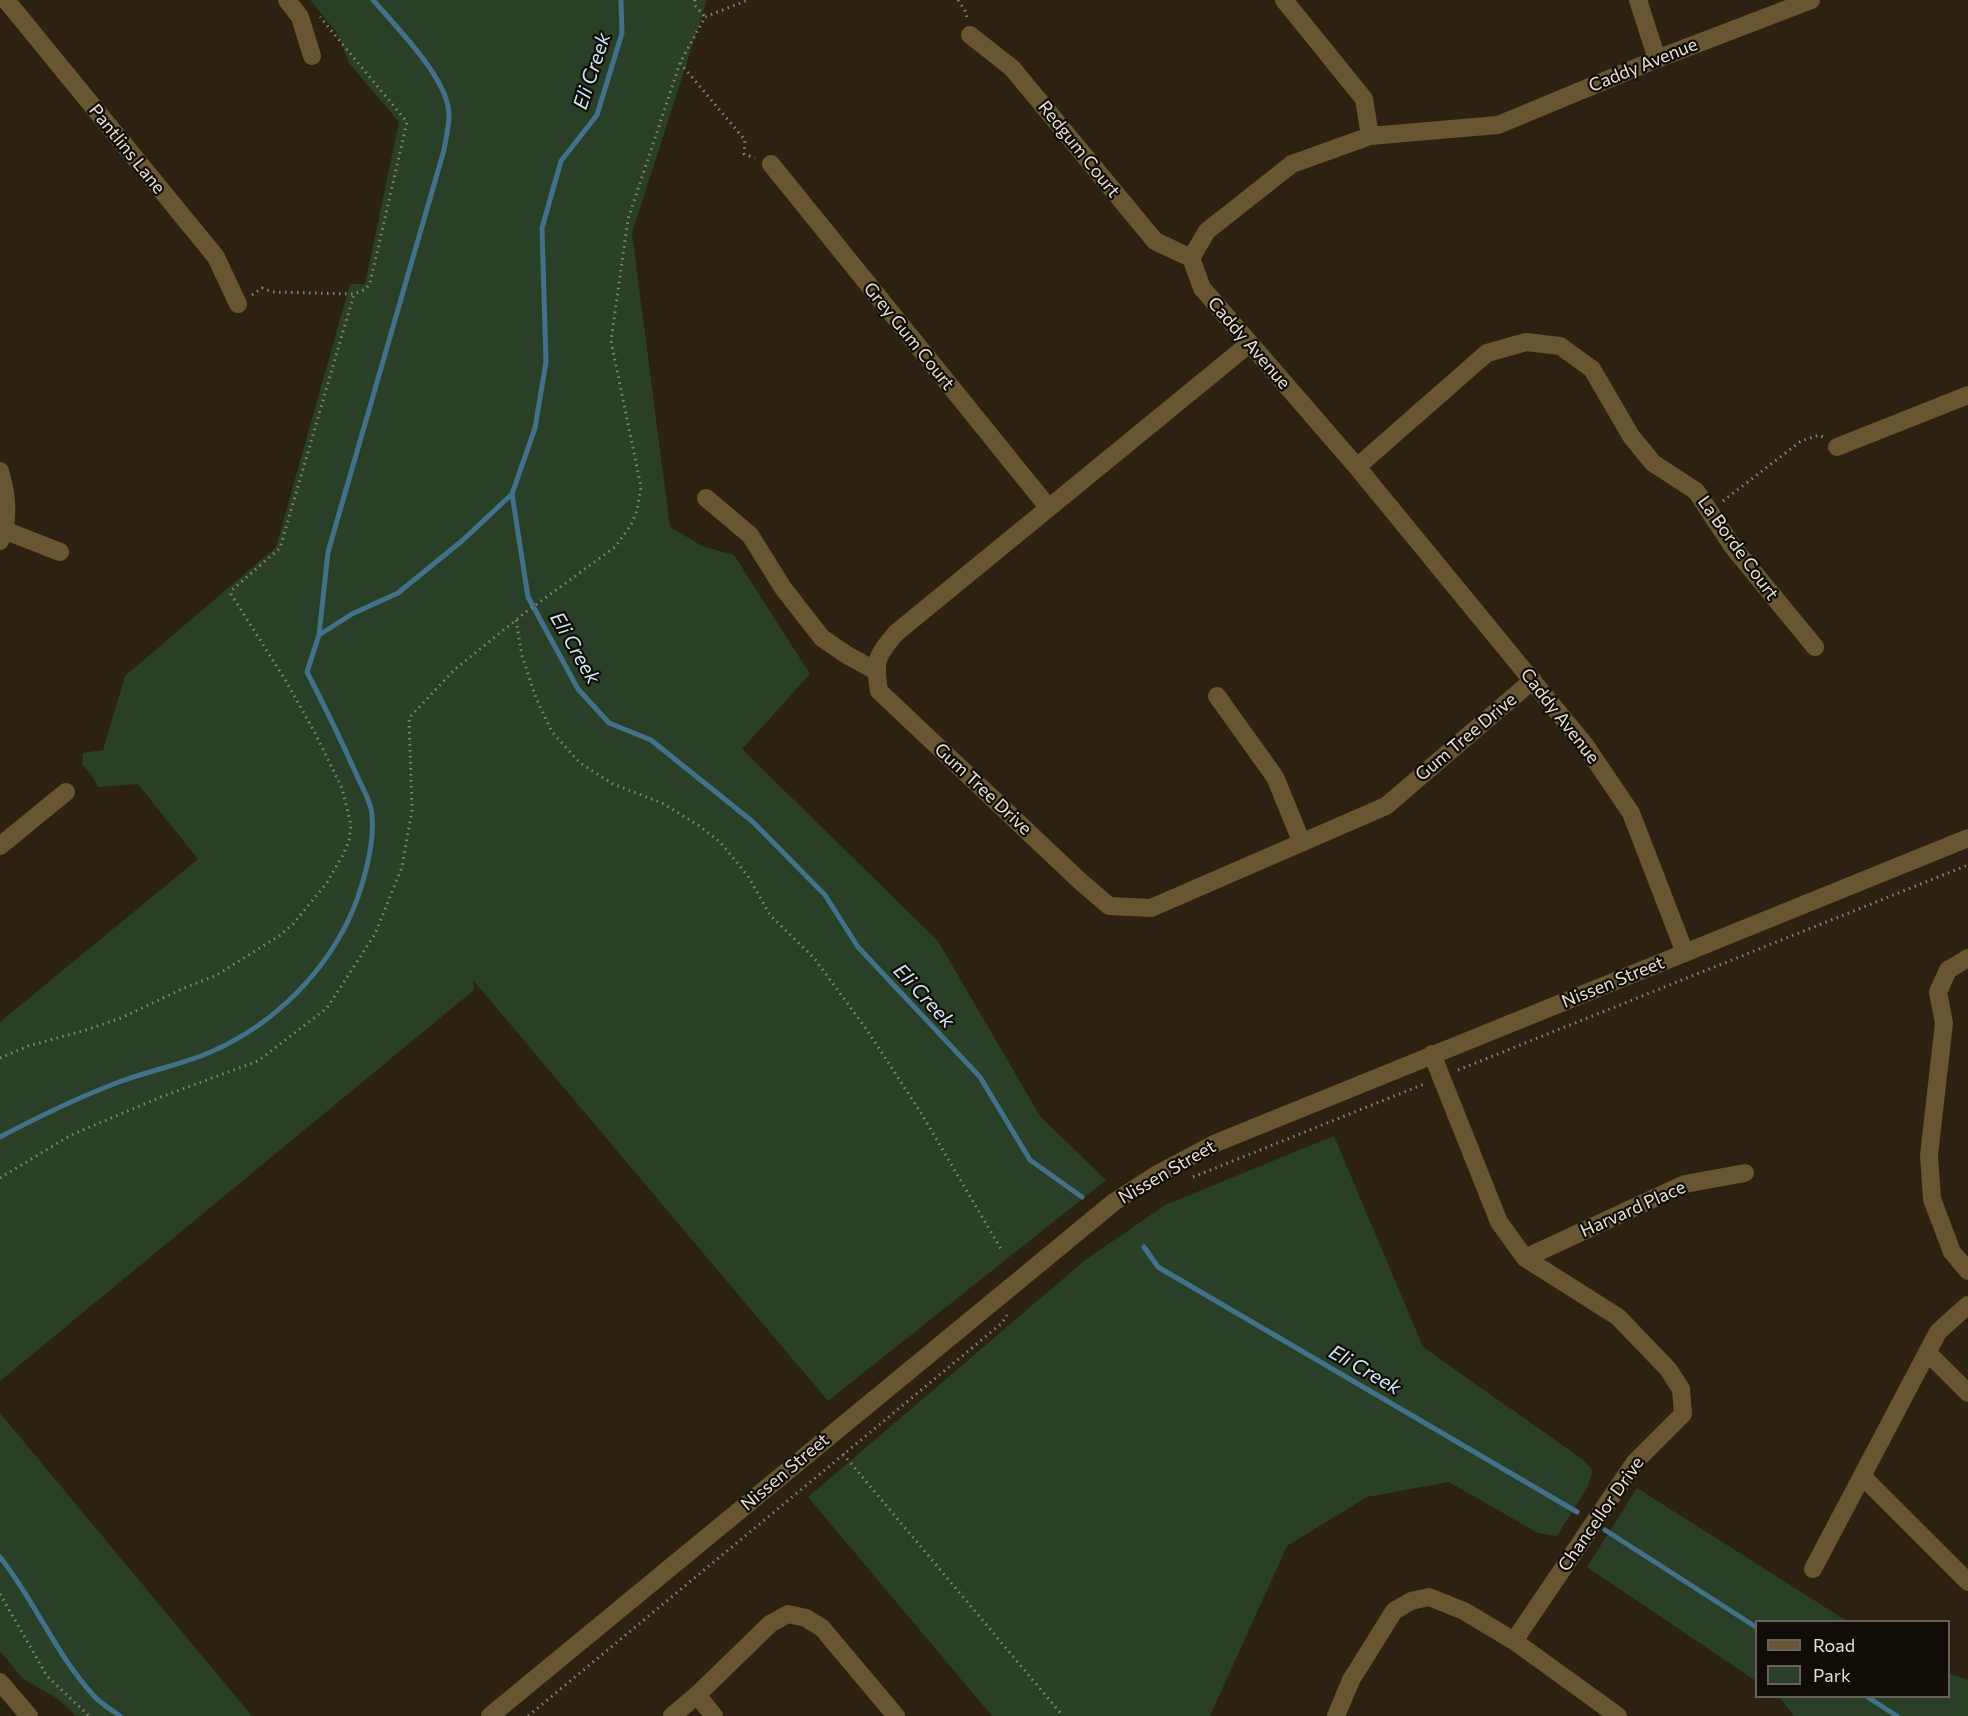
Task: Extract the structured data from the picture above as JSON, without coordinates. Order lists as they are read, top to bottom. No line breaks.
{"streets":{"street":["Caddy Avenue","Pantlins Lane","Redgum Court","Grey Gum Court","La Borde Court","Gum Tree Drive","Nissen Street","Harvard Place","Chancellor Drive"]},"crossings":[["Caddy Avenue","Redgum Court"],["Caddy Avenue","La Borde Court"],["Caddy Avenue","Gum Tree Drive"],["Caddy Avenue","Nissen Street"],["Nissen Street","Chancellor Drive"],["Harvard Place","Chancellor Drive"]],"water":["Eli Creek"],"legend":["Road","Park"]}
